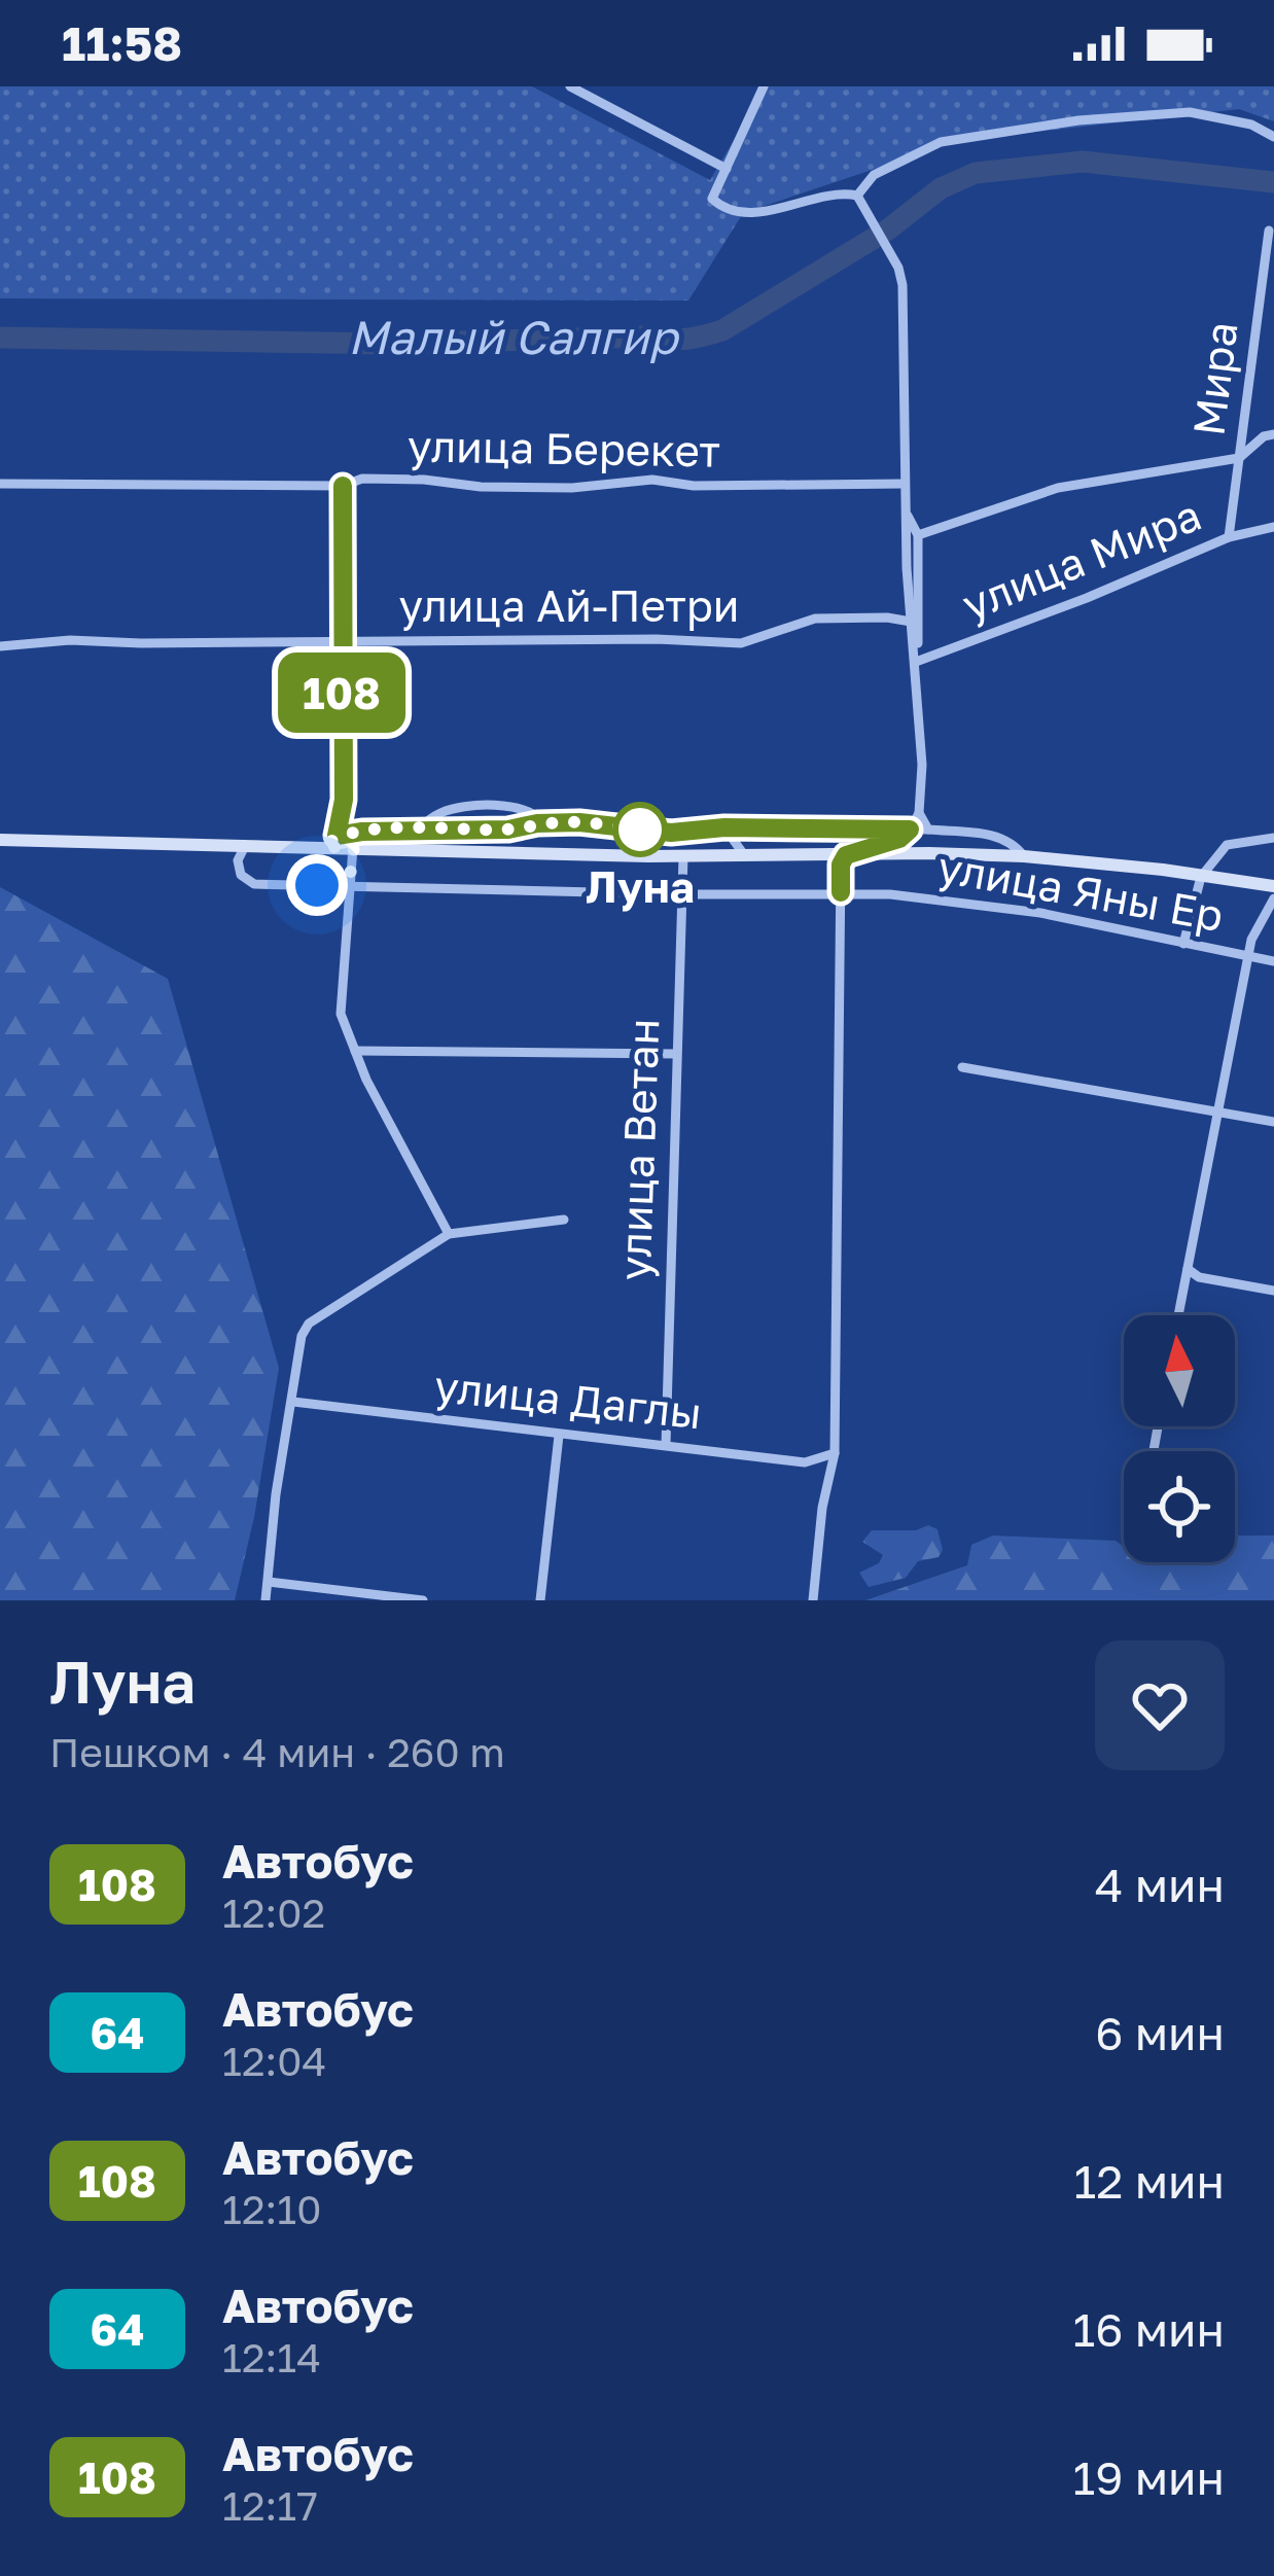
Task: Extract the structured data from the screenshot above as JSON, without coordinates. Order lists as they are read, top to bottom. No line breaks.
{"streets":{"street":["Мира","улица Берекет","улица Мира","улица Ай-Петри","улица Яны Ер","улица Ветан","улица Даглы"]},"crossings":[["Мира","улица Мира"],["улица Яны Ер","улица Ветан"],["улица Ветан","улица Даглы"]],"water":["Малый Салгир"],"places":["Луна"],"lines":["bus line 108"],"north":"top","page":{"status":"11:58","on_map":"108","heading":["Луна","Пешком · 4 мин · 260 m"],"list":[{"mark":"108","name":"Автобус","note":"12:02","value":"4 мин"},{"mark":"64","name":"Автобус","note":"12:04","value":"6 мин"},{"mark":"108","name":"Автобус","note":"12:10","value":"12 мин"},{"mark":"64","name":"Автобус","note":"12:14","value":"16 мин"},{"mark":"108","name":"Автобус","note":"12:17","value":"19 мин"}]}}
